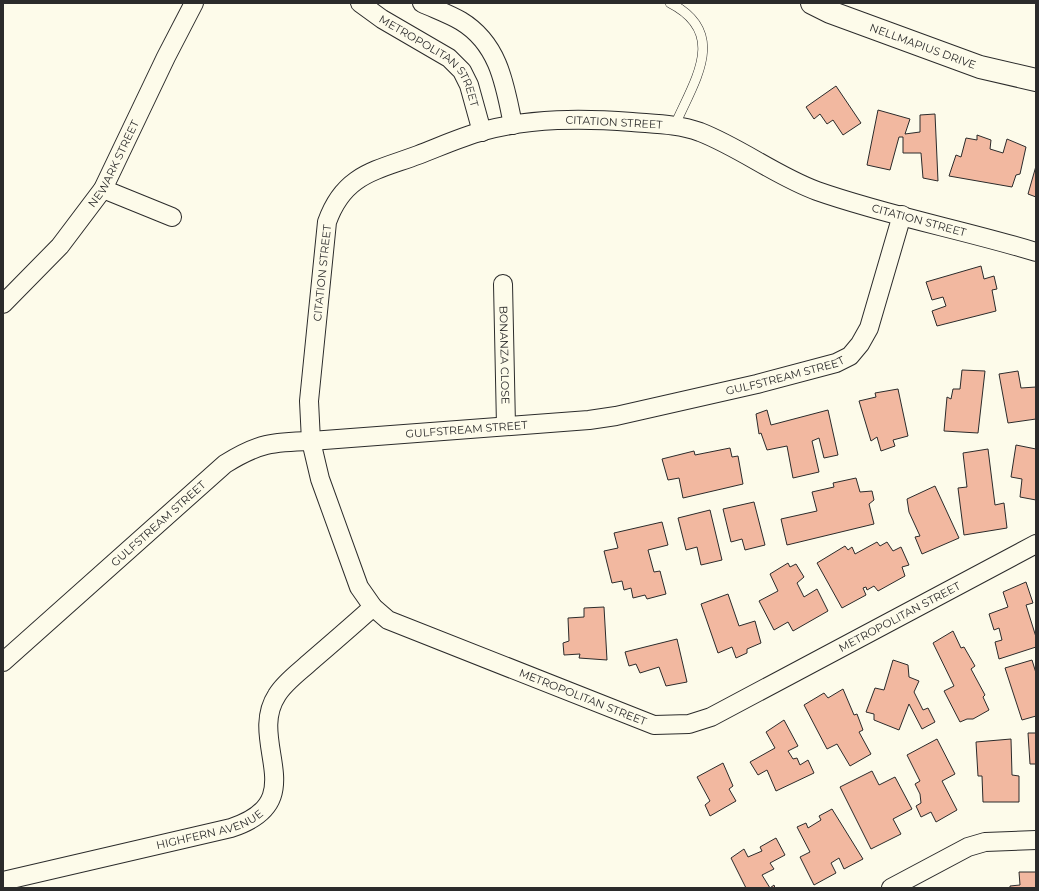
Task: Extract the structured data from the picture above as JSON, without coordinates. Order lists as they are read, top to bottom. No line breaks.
{"streets":{"main road":["NELLMAPIUS DRIVE"],"street":["METROPOLITAN STREET","CITATION STREET","NEWARK STREET","BONANZA CLOSE","GULFSTREAM STREET","HIGHFERN AVENUE"]},"crossings":[["METROPOLITAN STREET","CITATION STREET"],["METROPOLITAN STREET","GULFSTREAM STREET"],["METROPOLITAN STREET","HIGHFERN AVENUE"],["CITATION STREET","GULFSTREAM STREET"],["BONANZA CLOSE","GULFSTREAM STREET"]]}
